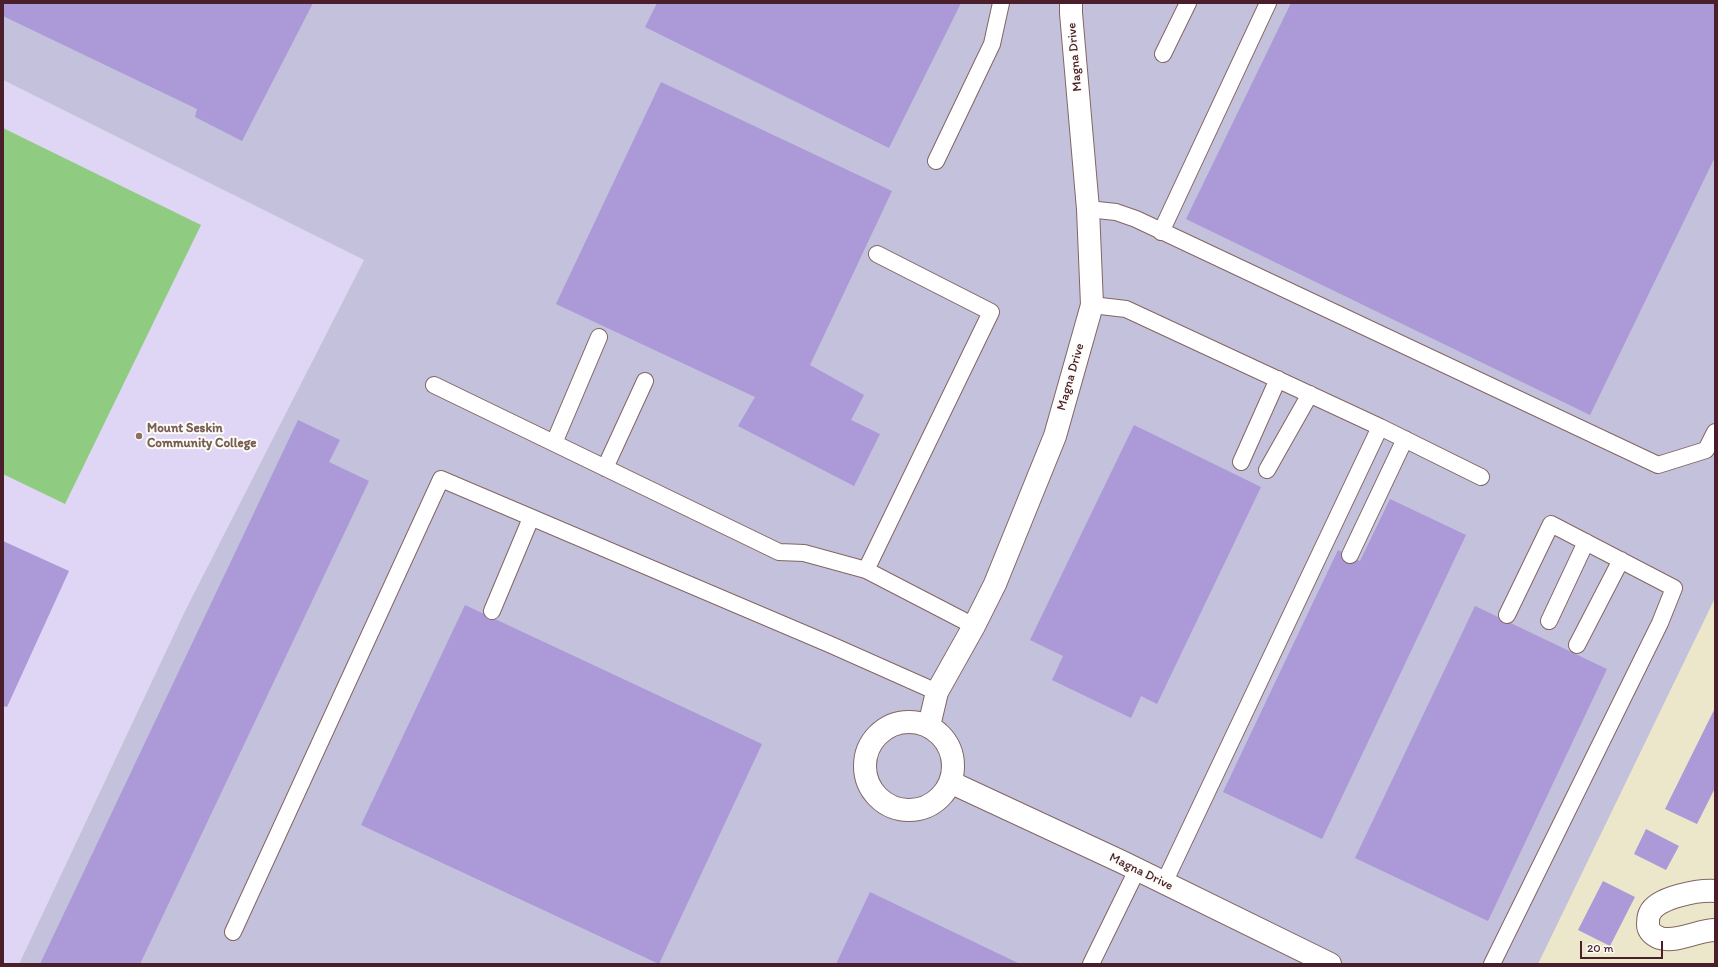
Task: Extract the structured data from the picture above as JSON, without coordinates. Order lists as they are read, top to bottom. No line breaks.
{"streets":{"street":["Magna Drive"]},"places":["Mount Seskin Community College"],"scale_bar":"20 m"}
